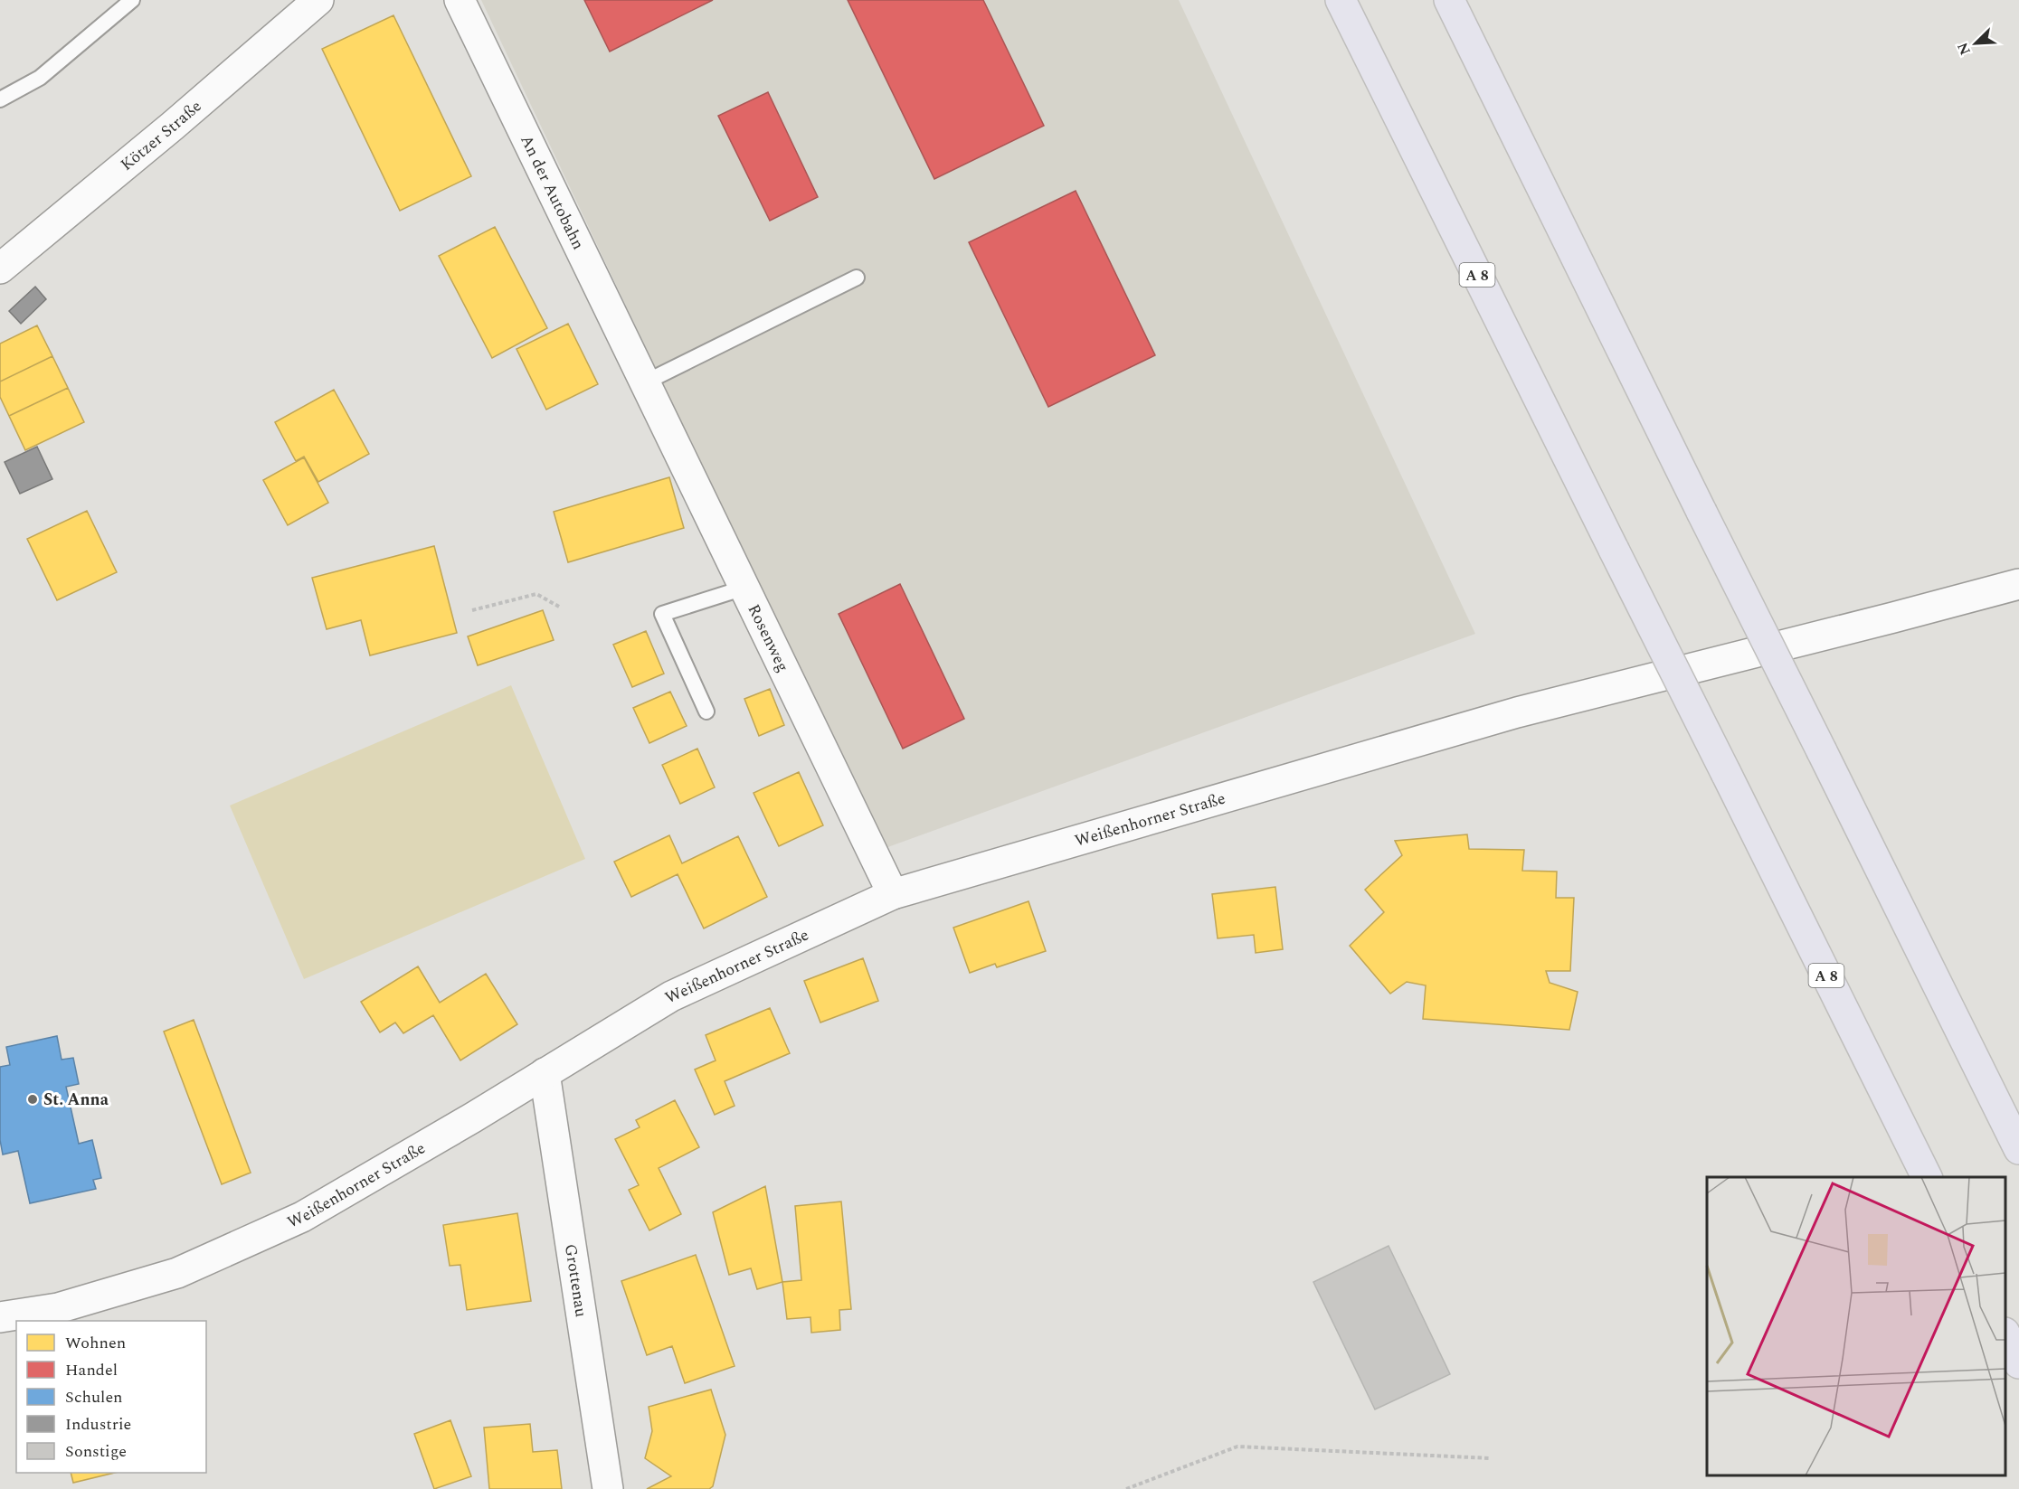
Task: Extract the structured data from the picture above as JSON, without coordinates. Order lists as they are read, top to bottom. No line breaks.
{"streets":{"highway":["A 8"],"main road":["Kötzer Straße","An der Autobahn","Rosenweg","Weißenhorner Straße","Grottenau"]},"crossings":[["An der Autobahn","Rosenweg"],["Rosenweg","Weißenhorner Straße"],["Weißenhorner Straße","Grottenau"]],"places":["St. Anna"],"legend":["Wohnen","Handel","Schulen","Industrie","Sonstige"],"north":"bottom left"}
